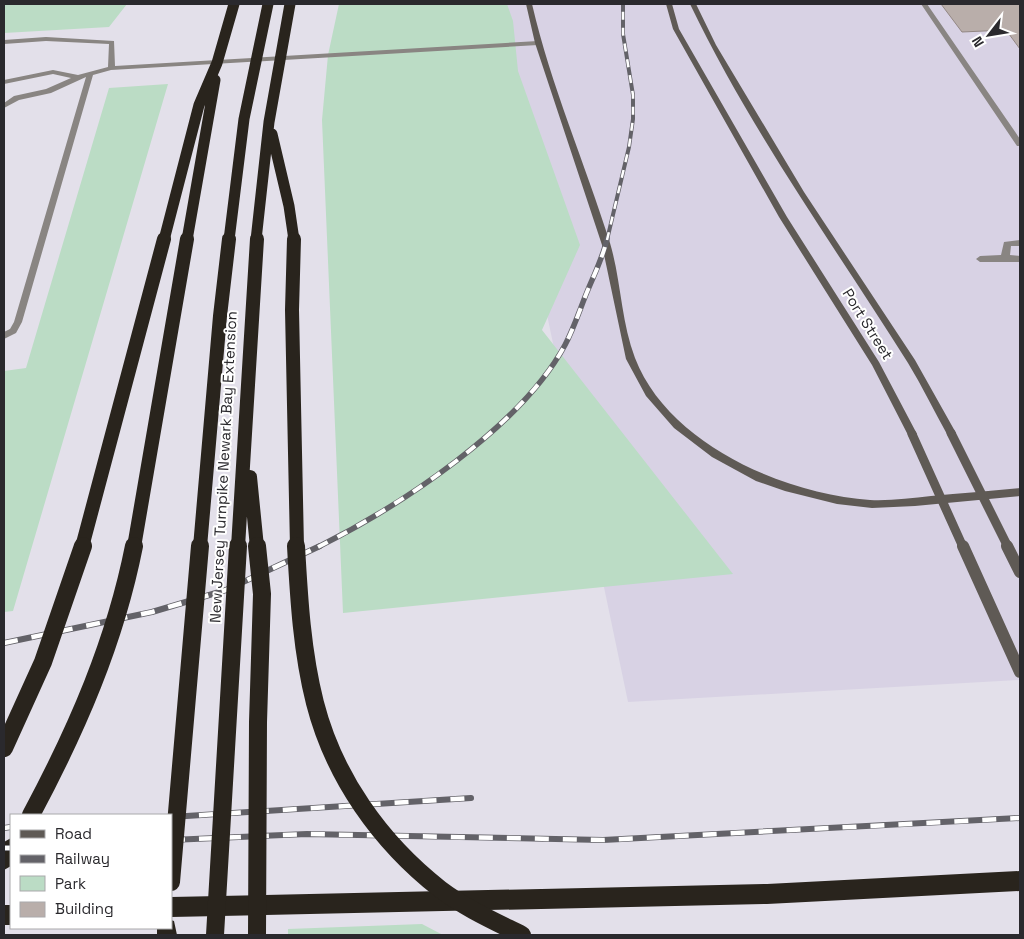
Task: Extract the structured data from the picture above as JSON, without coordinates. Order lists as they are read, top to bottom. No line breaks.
{"streets":{"highway":["New Jersey Turnpike Newark Bay Extension"],"main road":["Port Street"]},"legend":["Road","Railway","Park","Building"],"north":"bottom left"}
